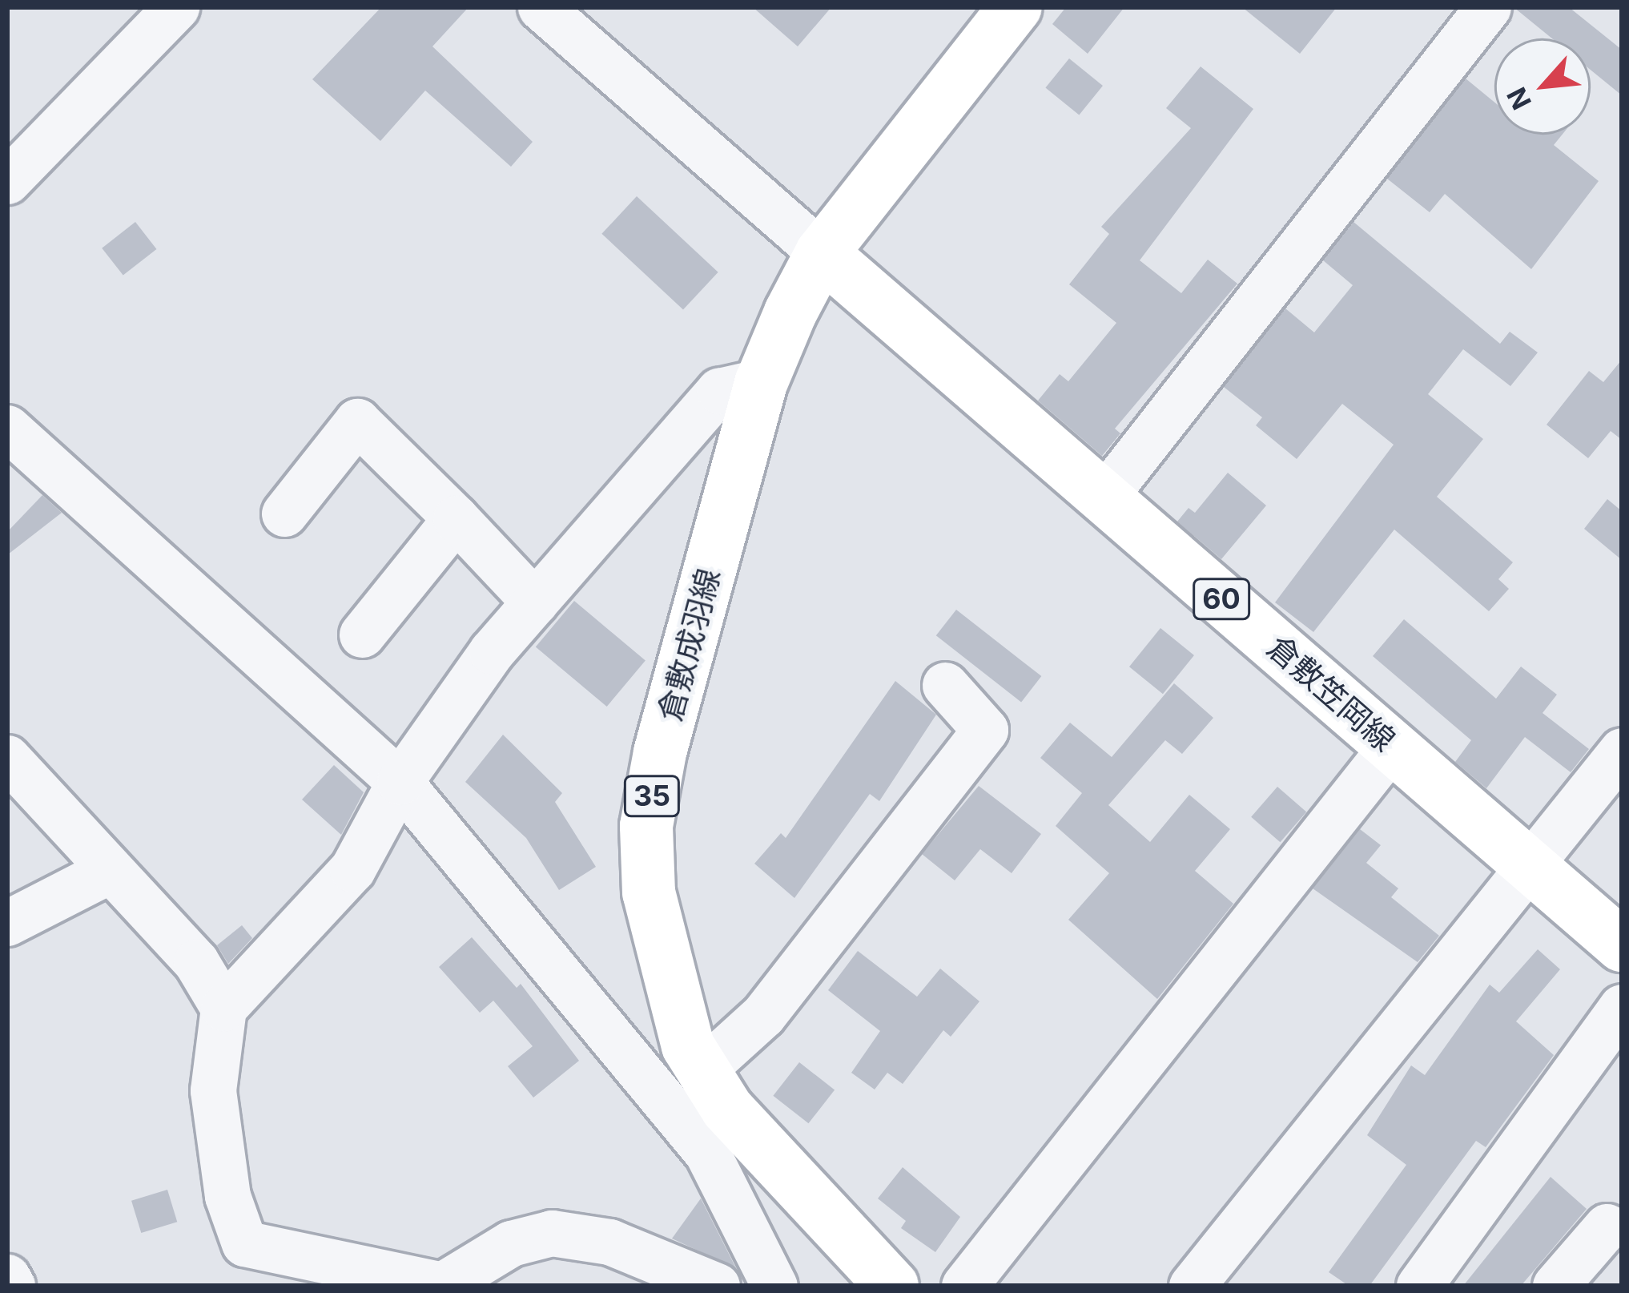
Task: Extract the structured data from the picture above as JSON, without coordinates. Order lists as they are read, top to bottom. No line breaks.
{"streets":{"main road":["60","倉敷成羽線","倉敷笠岡線","35"]},"crossings":[["倉敷成羽線","倉敷笠岡線"]],"north":"bottom left"}
